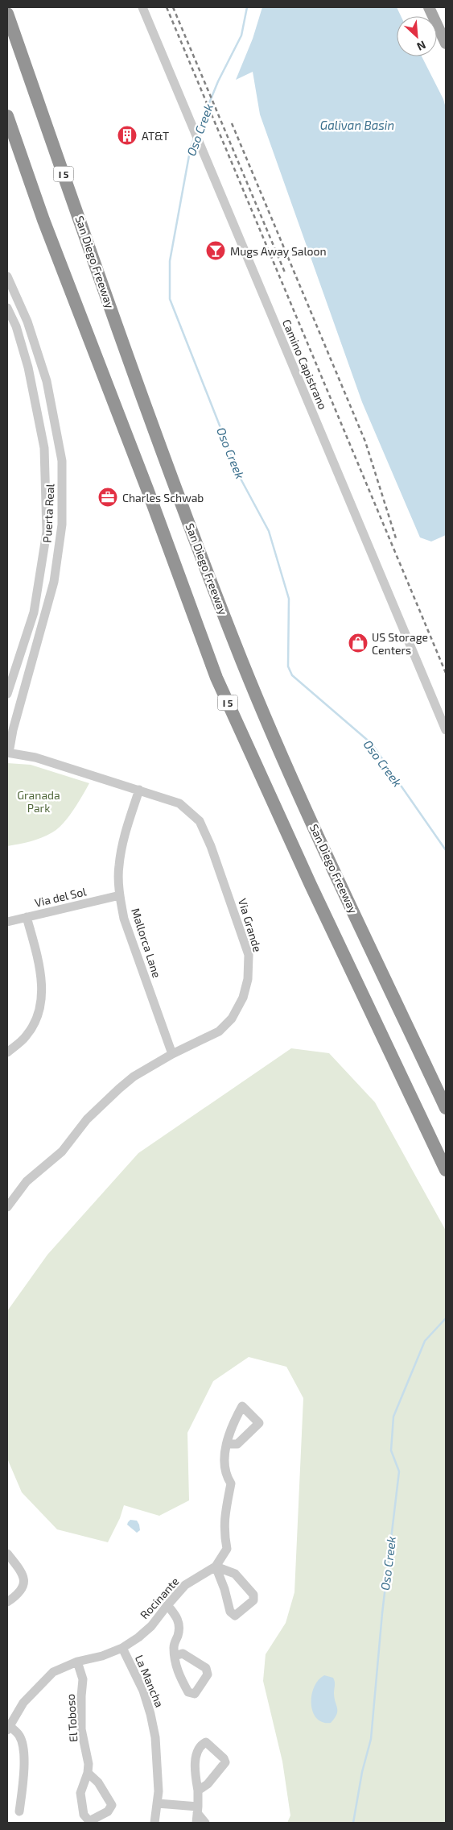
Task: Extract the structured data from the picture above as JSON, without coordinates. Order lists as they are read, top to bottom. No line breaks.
{"streets":{"highway":["I 5","San Diego Freeway"],"street":["Camino Capistrano","Puerta Real","Via del Sol","Via Grande","Mallorca Lane","Rocinante","La Mancha","El Toboso"]},"crossings":[["Puerta Real","Via Grande"],["Via del Sol","Mallorca Lane"],["Via Grande","Mallorca Lane"],["Rocinante","La Mancha"],["La Mancha","El Toboso"]],"water":["Galivan Basin","Oso Creek"],"parks":["Granada Park"],"places":{"building":["AT&T"],"bar":["Mugs Away Saloon"],"office":["Charles Schwab"],"shop":["US Storage Centers"]},"north":"bottom right"}
